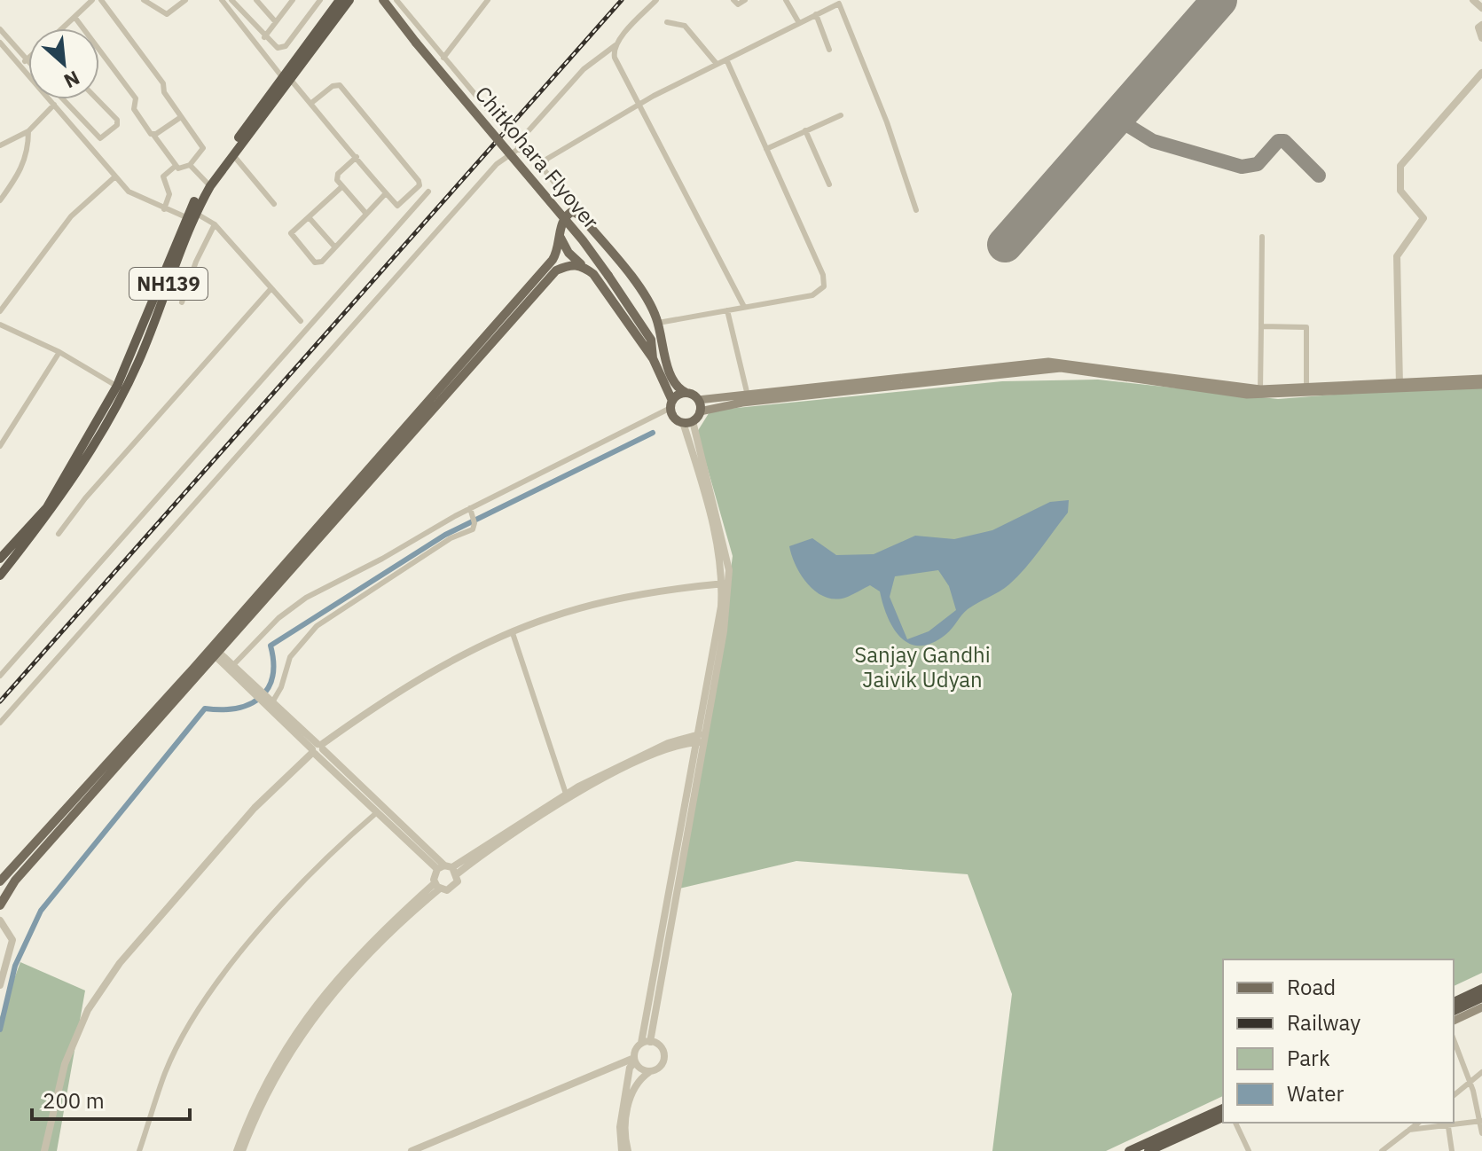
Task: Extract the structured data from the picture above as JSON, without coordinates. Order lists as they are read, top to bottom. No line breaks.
{"streets":{"highway":["NH139"],"main road":["Chitkohara Flyover"]},"parks":["Sanjay Gandhi Jaivik Udyan"],"legend":["Road","Railway","Park","Water"],"scale_bar":"200 m","north":"bottom right"}
